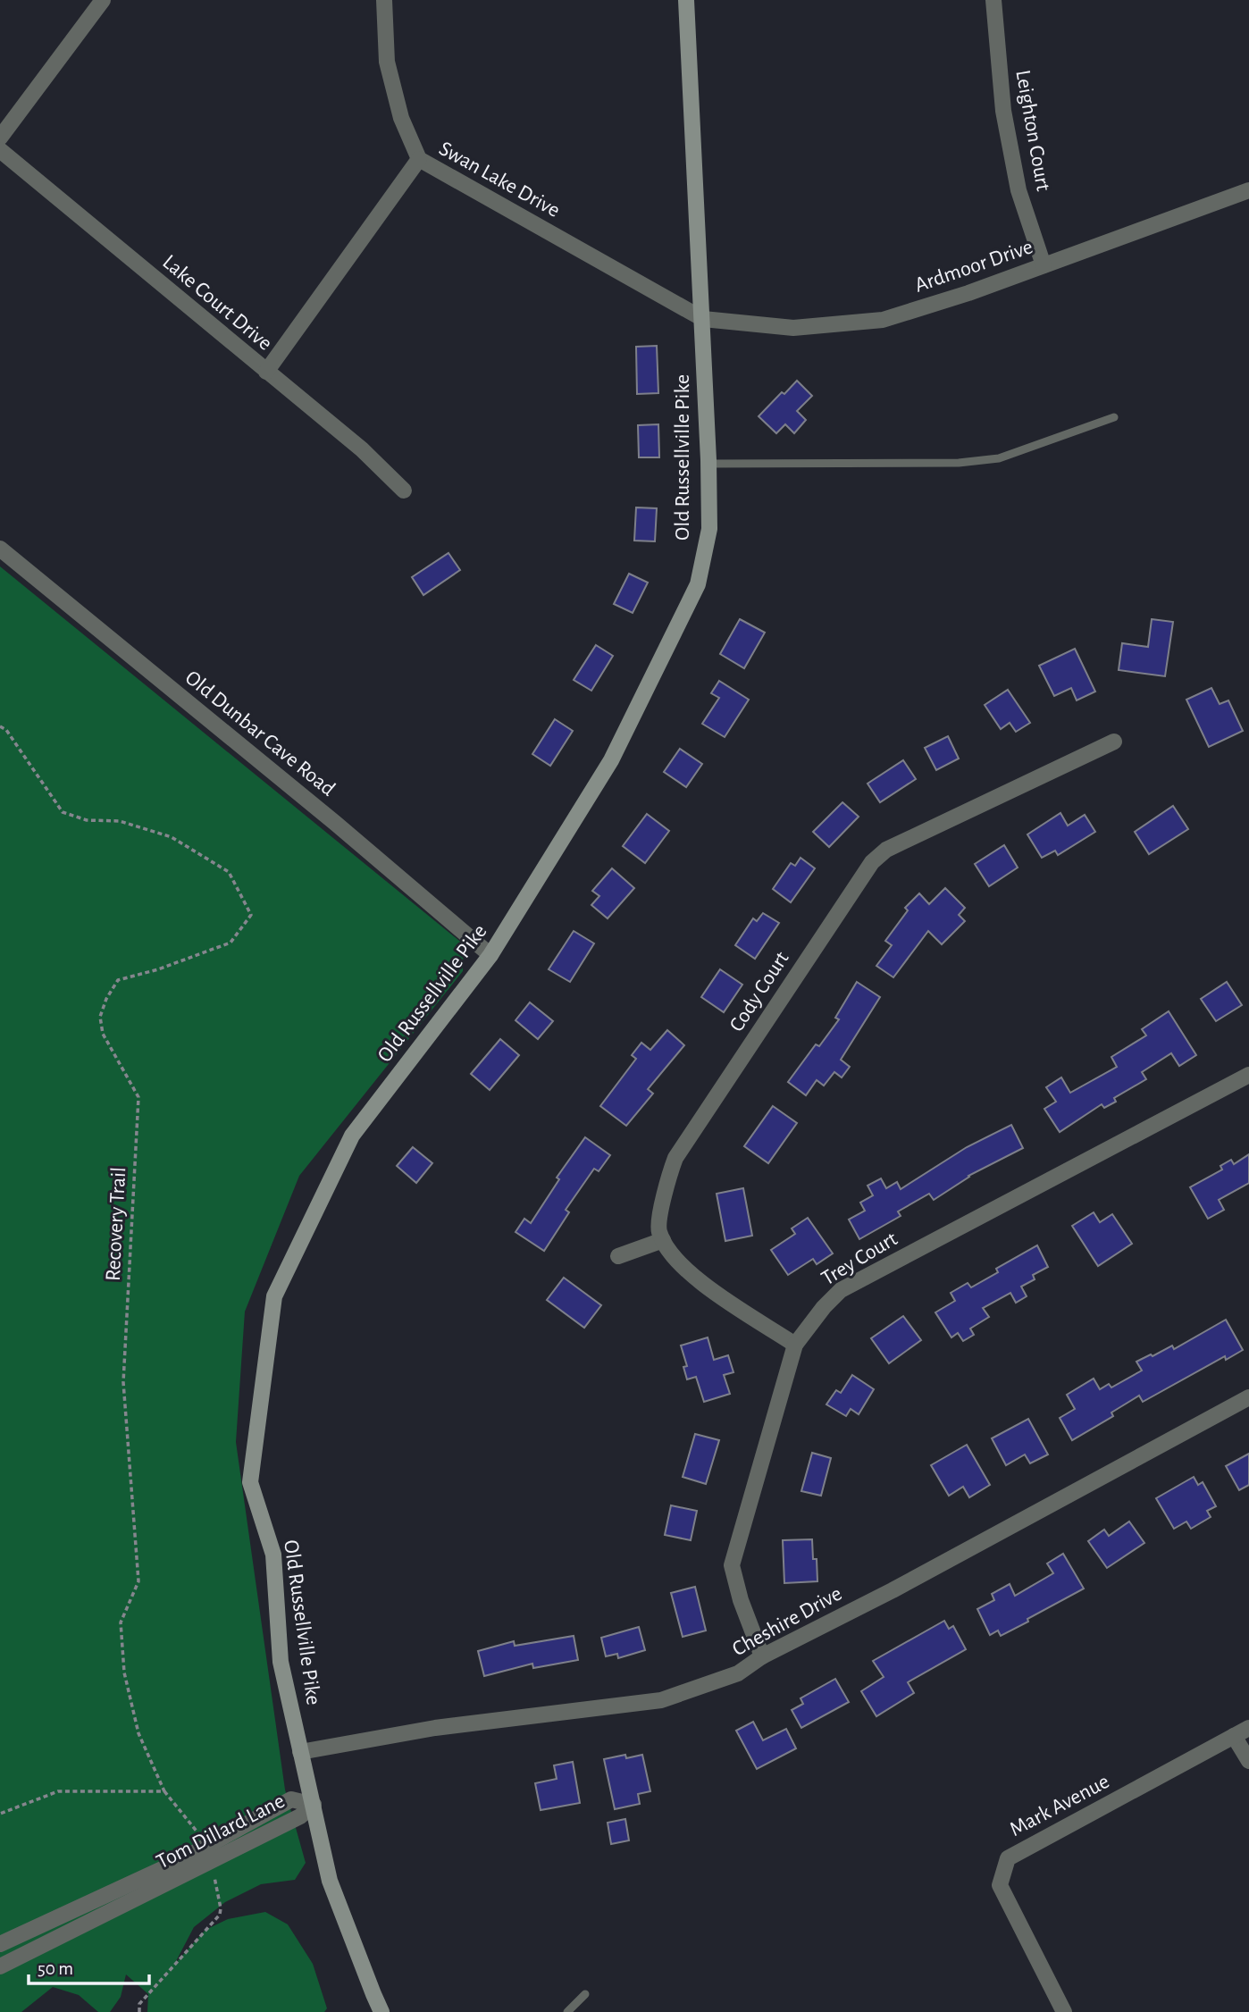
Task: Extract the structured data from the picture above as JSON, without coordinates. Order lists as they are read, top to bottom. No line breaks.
{"streets":{"street":["Leighton Court","Swan Lake Drive","Ardmoor Drive","Lake Court Drive","Old Russellville Pike","Old Dunbar Cave Road","Cody Court","Trey Court","Cheshire Drive","Mark Avenue","Tom Dillard Lane"],"path":["Recovery Trail"]},"crossings":[["Leighton Court","Ardmoor Drive"],["Swan Lake Drive","Ardmoor Drive"],["Swan Lake Drive","Old Russellville Pike"],["Ardmoor Drive","Old Russellville Pike"],["Old Russellville Pike","Old Dunbar Cave Road"],["Old Russellville Pike","Cheshire Drive"],["Old Russellville Pike","Tom Dillard Lane"],["Trey Court","Cheshire Drive"]],"scale_bar":"50 m"}
